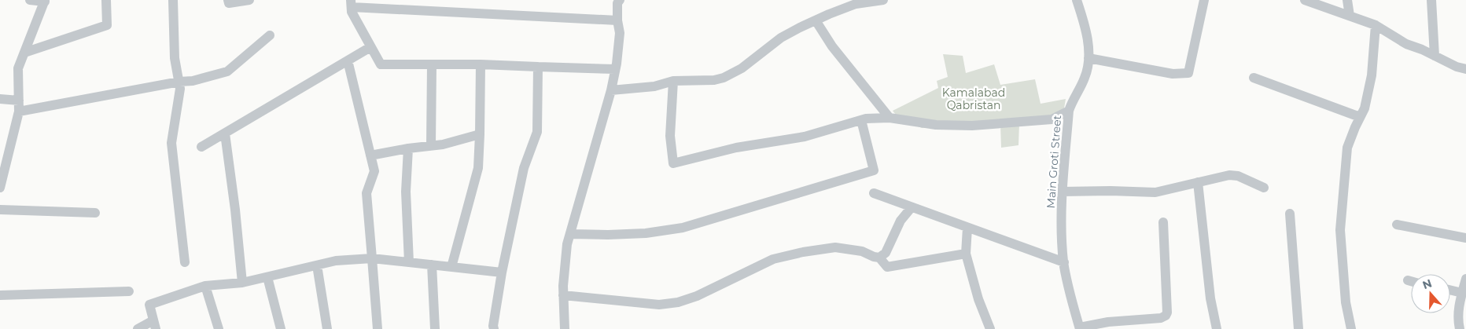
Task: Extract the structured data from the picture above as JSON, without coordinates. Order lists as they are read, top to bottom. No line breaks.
{"streets":{"street":["Main Groti Street"]},"parks":["Kamalabad Qabristan"],"north":"top"}
